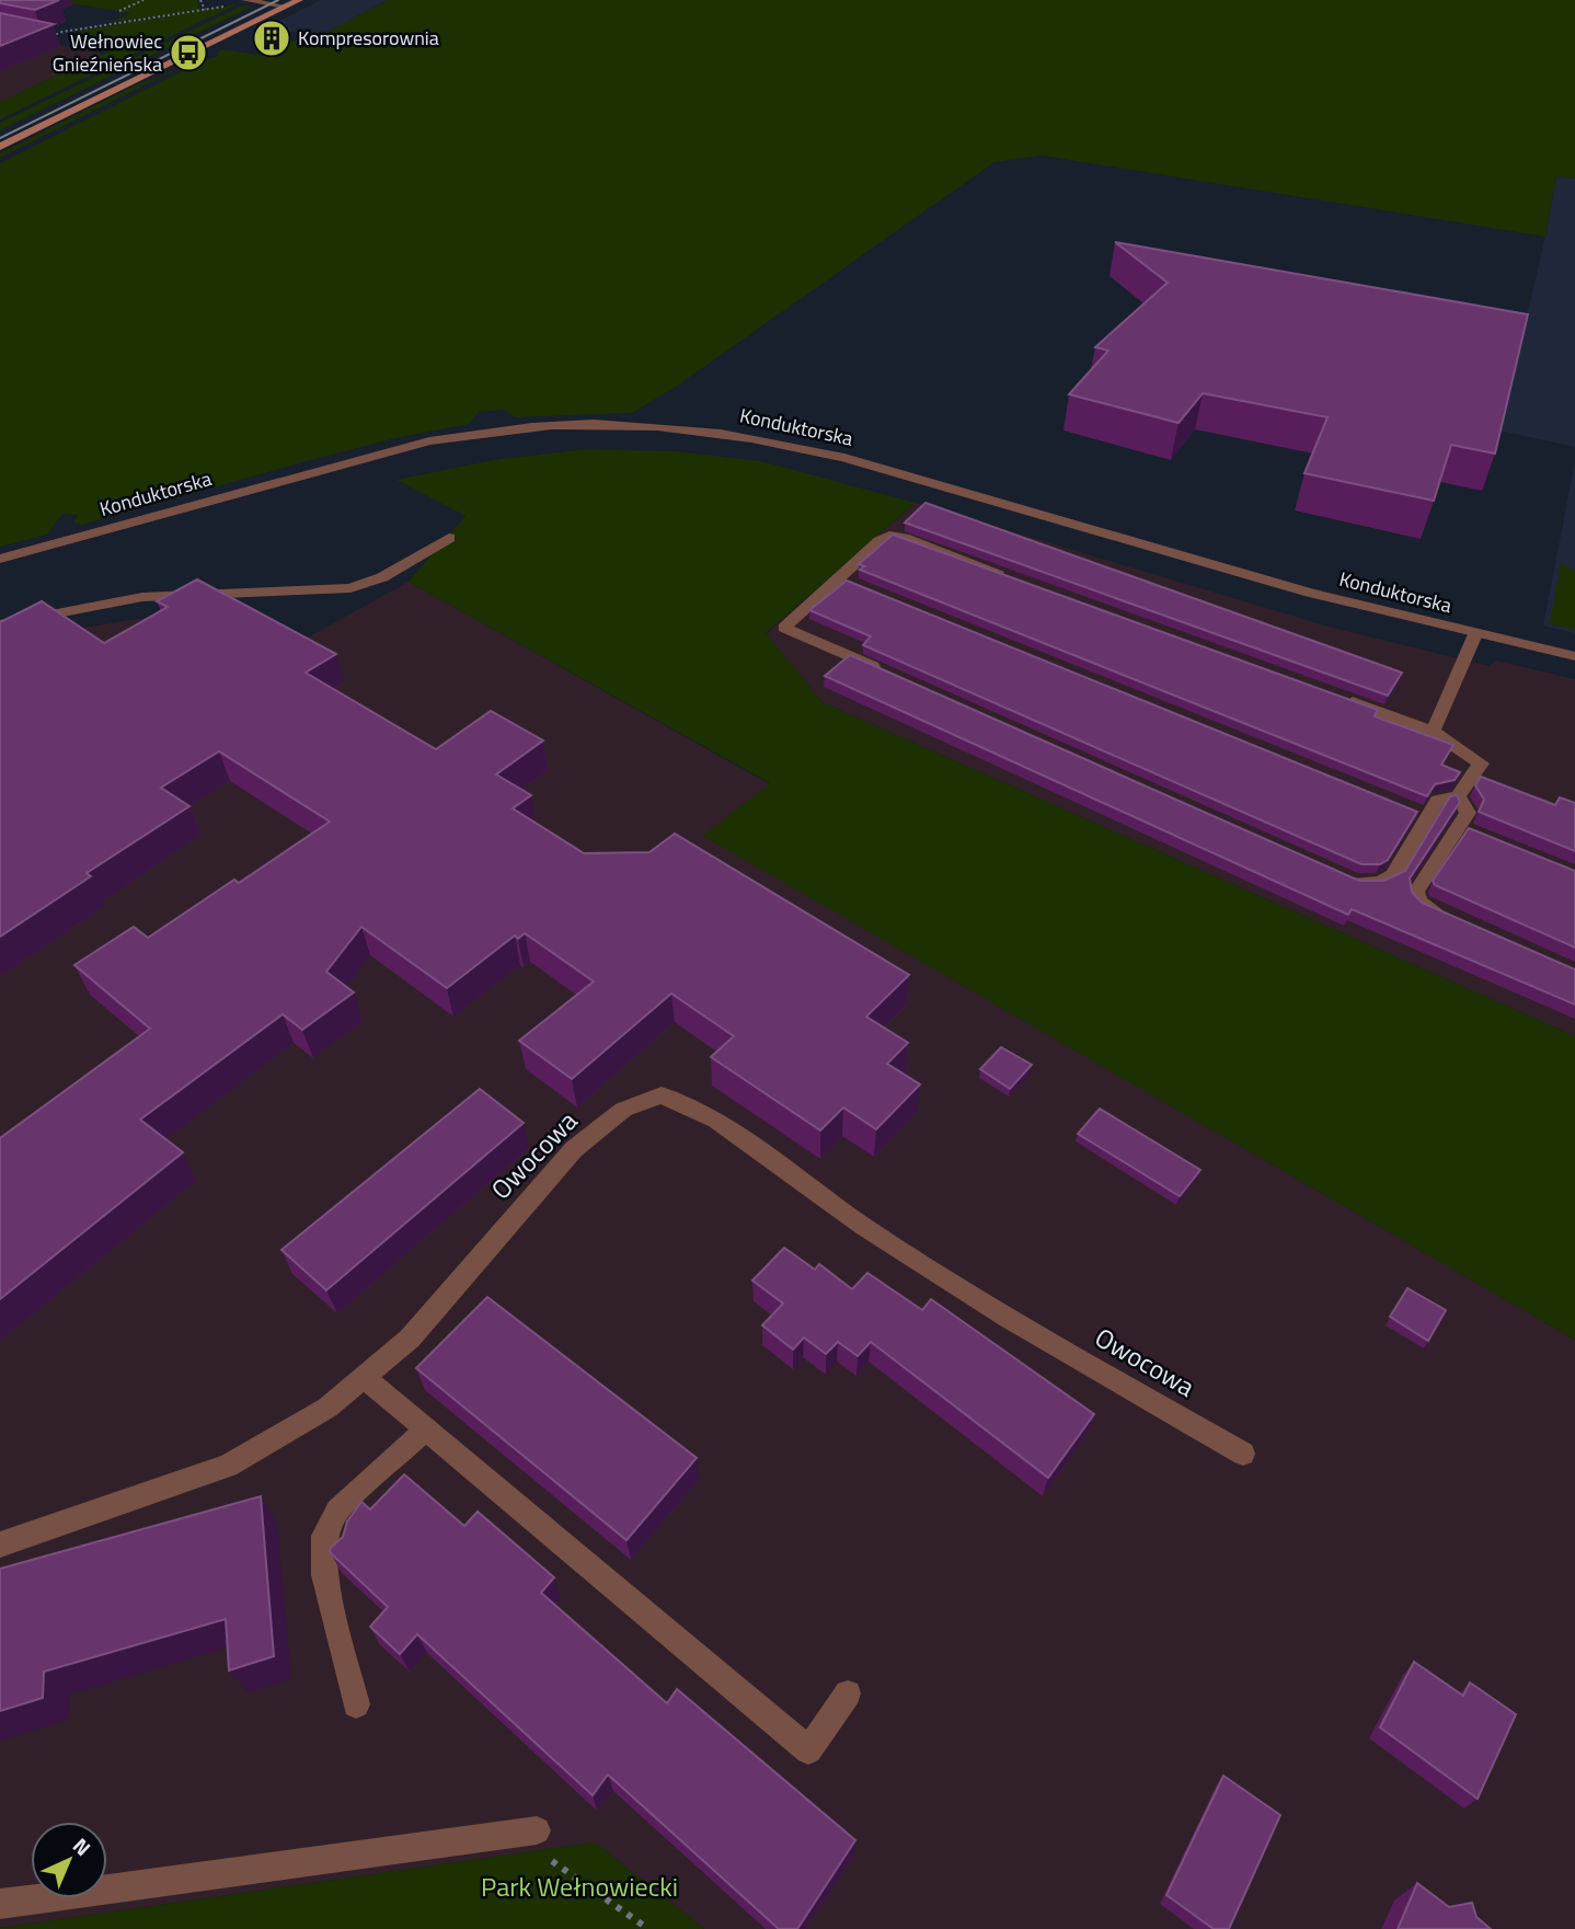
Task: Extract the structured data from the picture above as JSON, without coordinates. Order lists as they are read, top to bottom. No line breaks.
{"streets":{"street":["Konduktorska","Owocowa"]},"parks":["Park Wełnowiecki"],"places":{"building":["Kompresorownia"],"bus stop":["Wełnowiec Gnieźnieńska"]},"north":"top right"}
